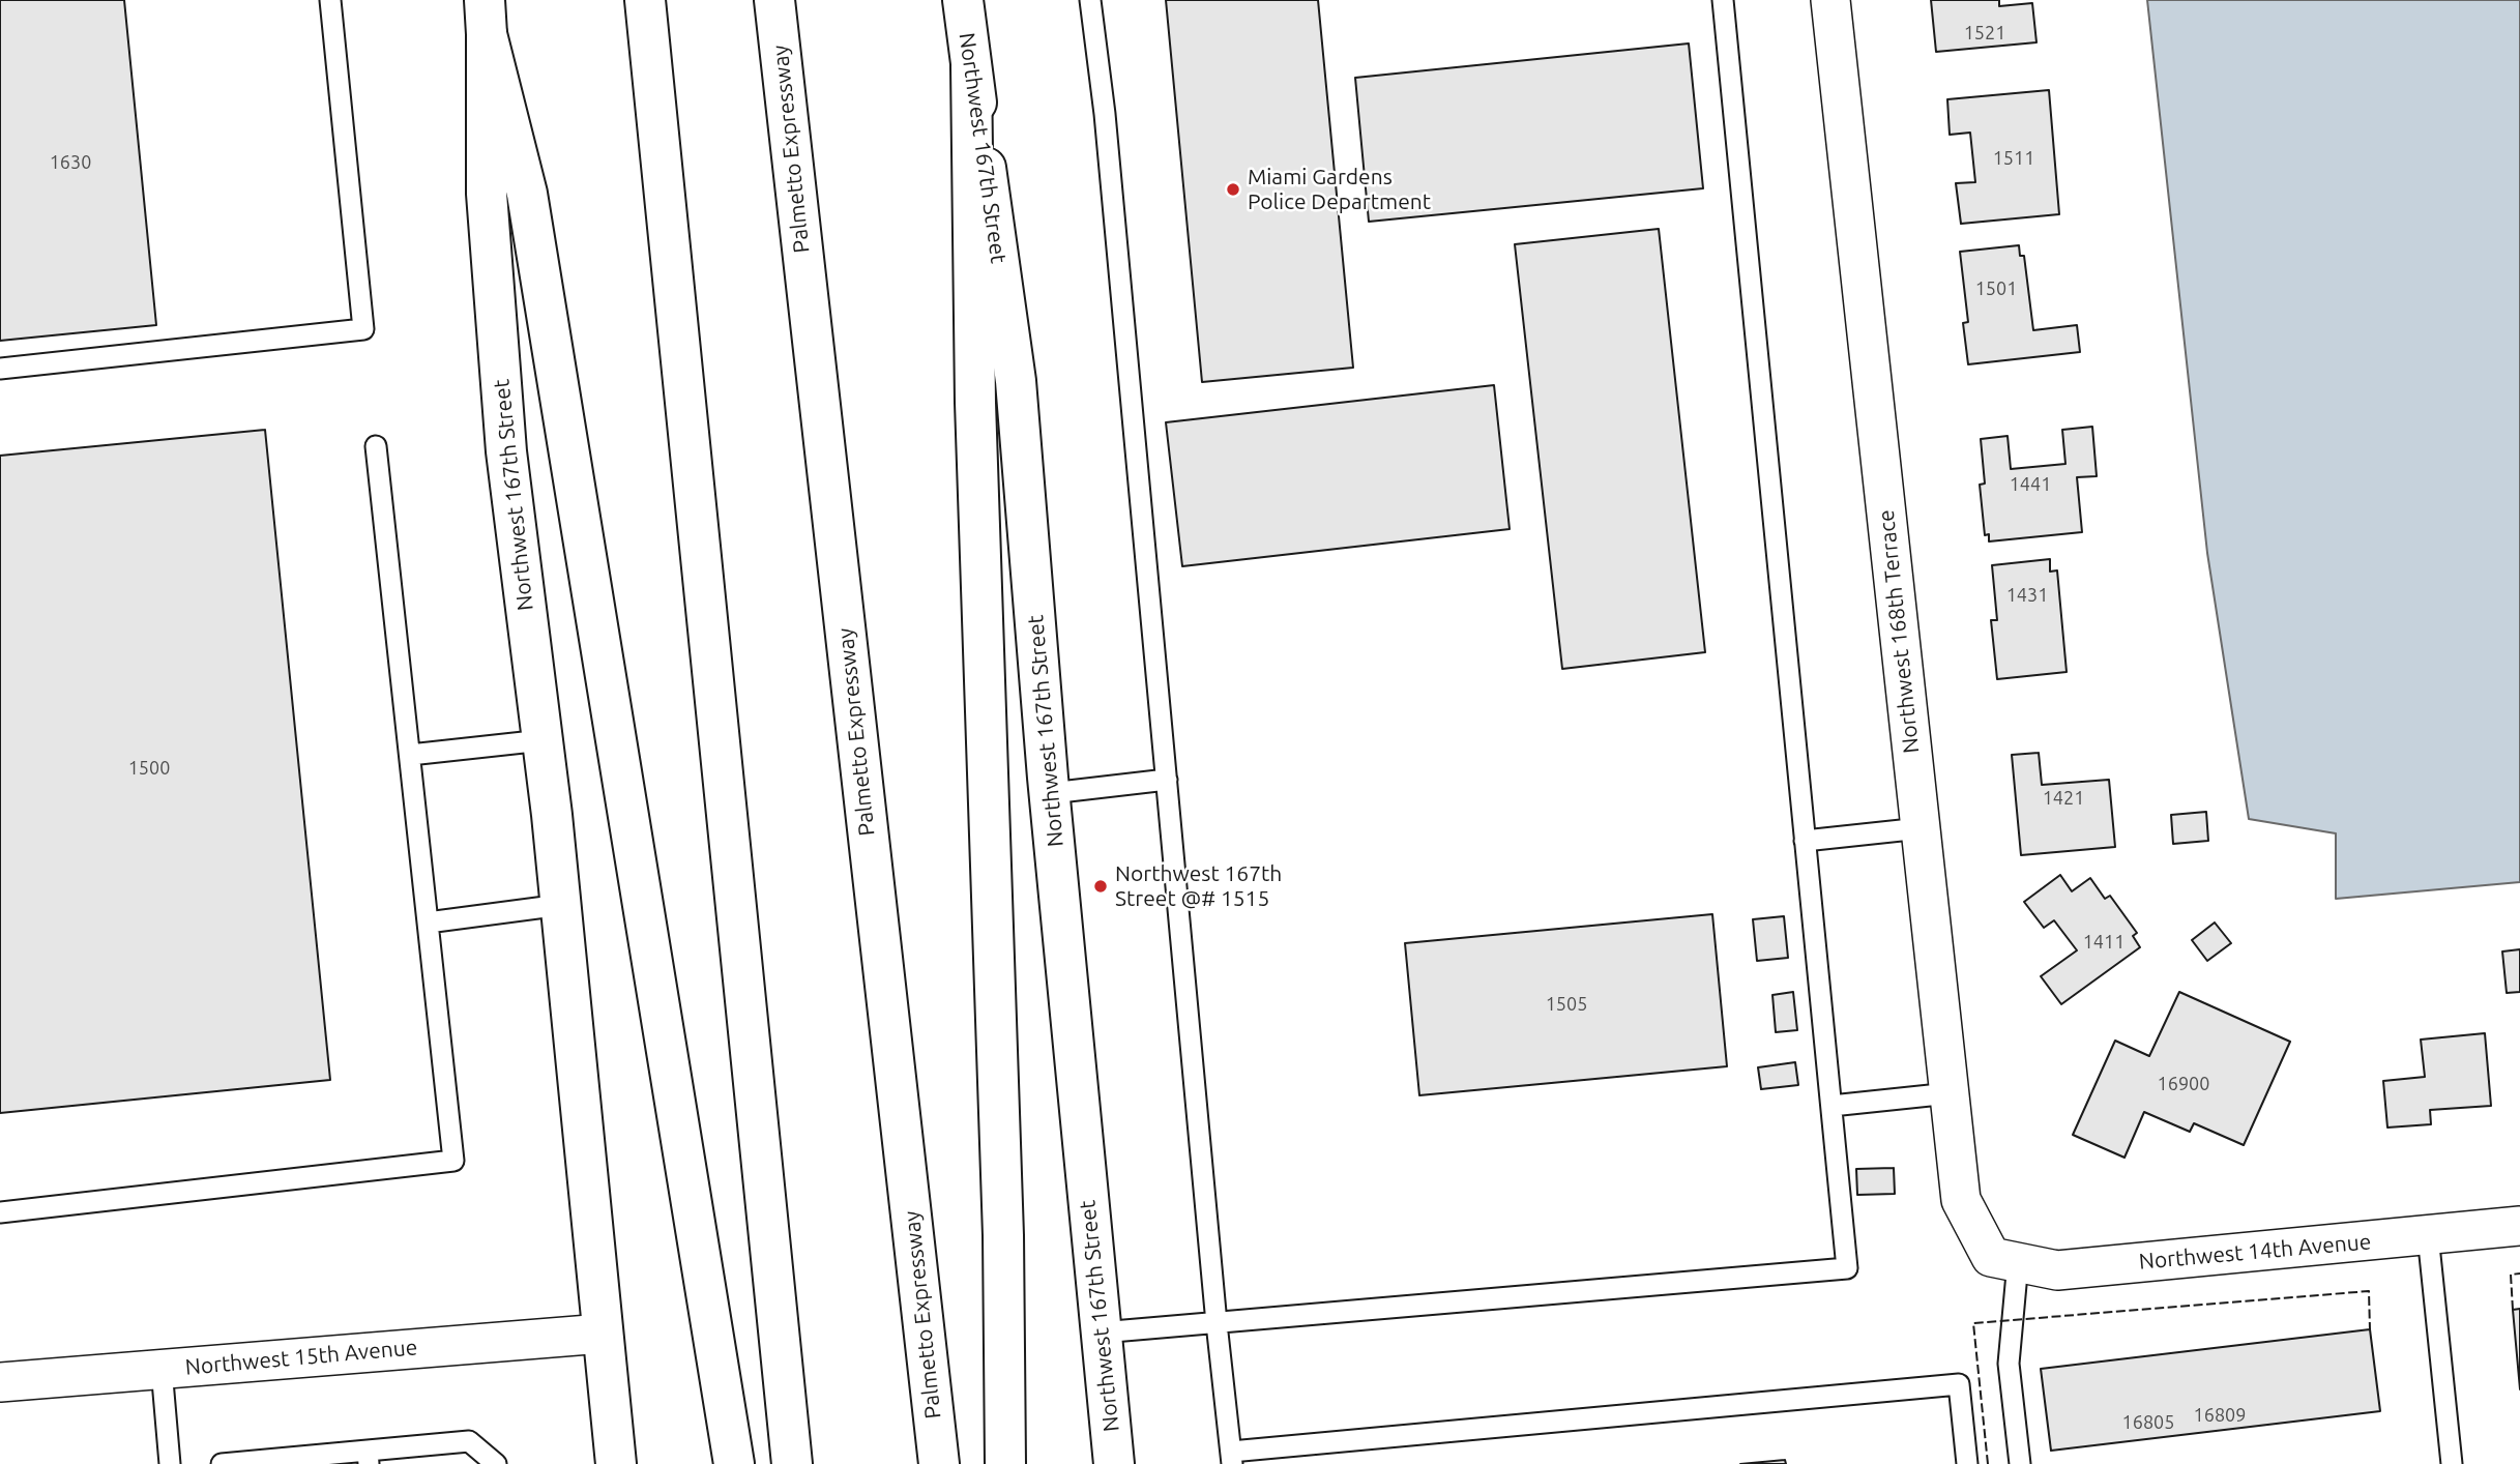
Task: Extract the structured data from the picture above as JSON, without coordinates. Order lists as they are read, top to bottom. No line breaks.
{"streets":{"main road":["Northwest 167th Street","Palmetto Expressway"],"street":["Northwest 168th Terrace","Northwest 14th Avenue","Northwest 15th Avenue"]},"crossings":[["Northwest 167th Street","Northwest 15th Avenue"],["Northwest 168th Terrace","Northwest 14th Avenue"]],"places":["Miami Gardens Police Department","Northwest 167th Street @# 1515"],"house_numbers":["1521","1511","1630","1501","1441","1431","1500","1421","1411","1505","16900","16809","16805"]}
